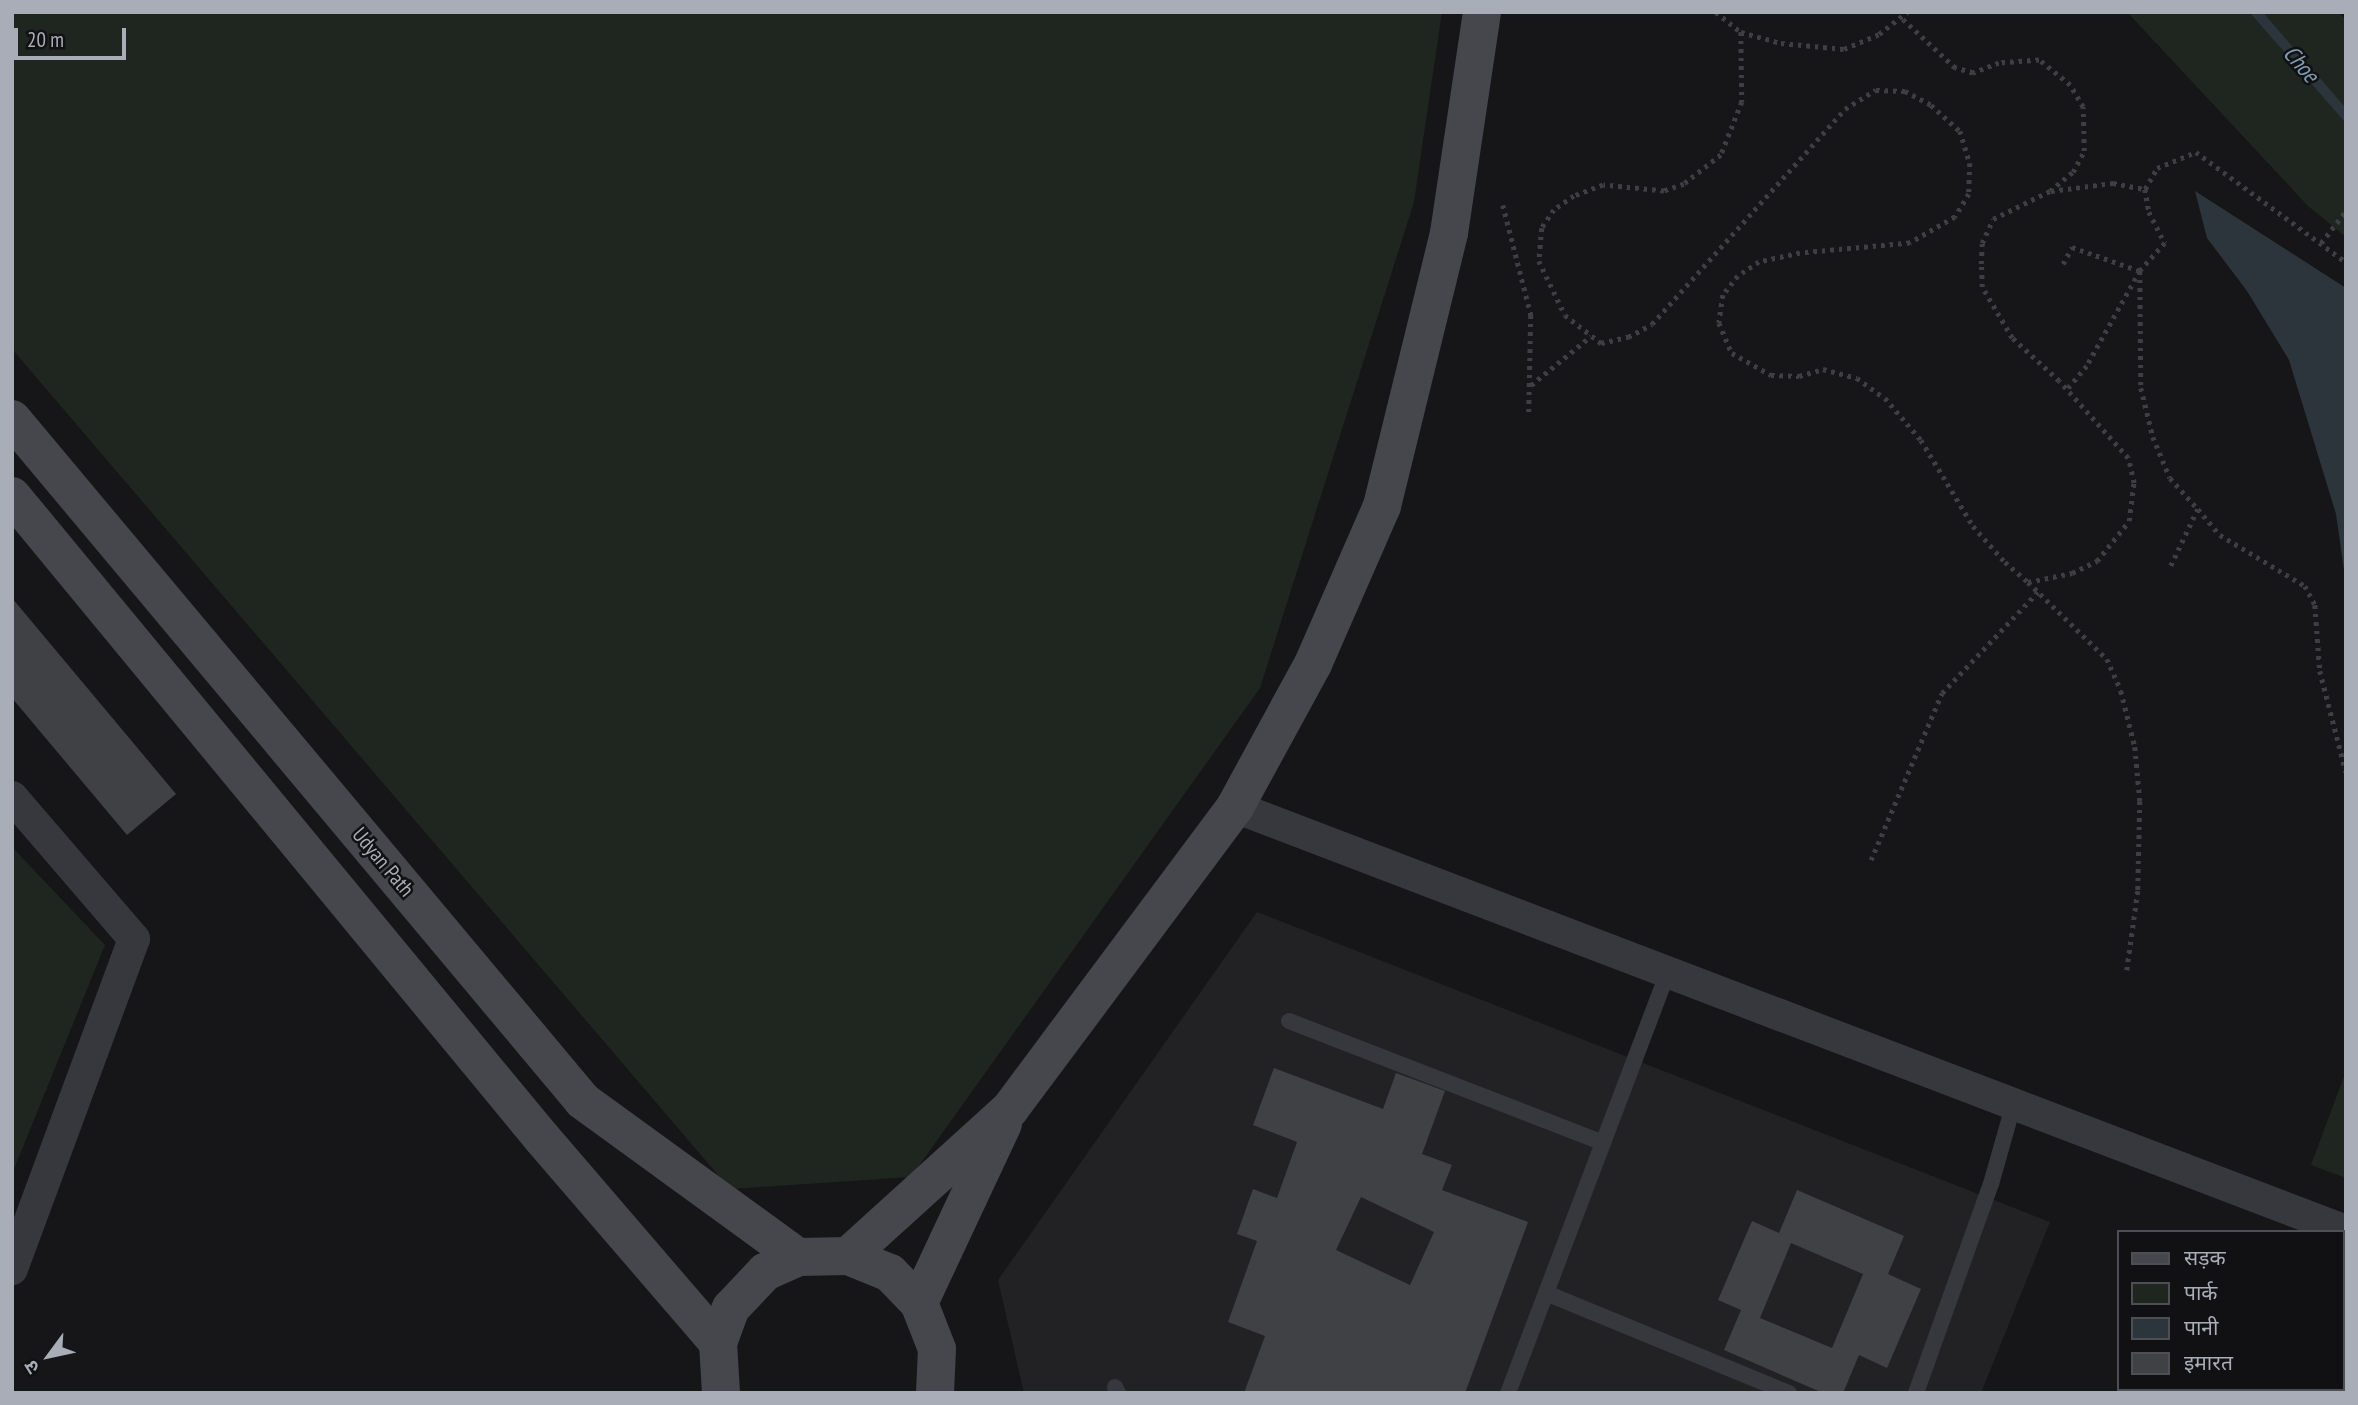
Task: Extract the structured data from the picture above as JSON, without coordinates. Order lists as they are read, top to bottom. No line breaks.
{"streets":{"main road":["Udyan Path"]},"water":["Choe"],"legend":["सड़क","पार्क","पानी","इमारत"],"scale_bar":"20 m","north":"bottom left"}
